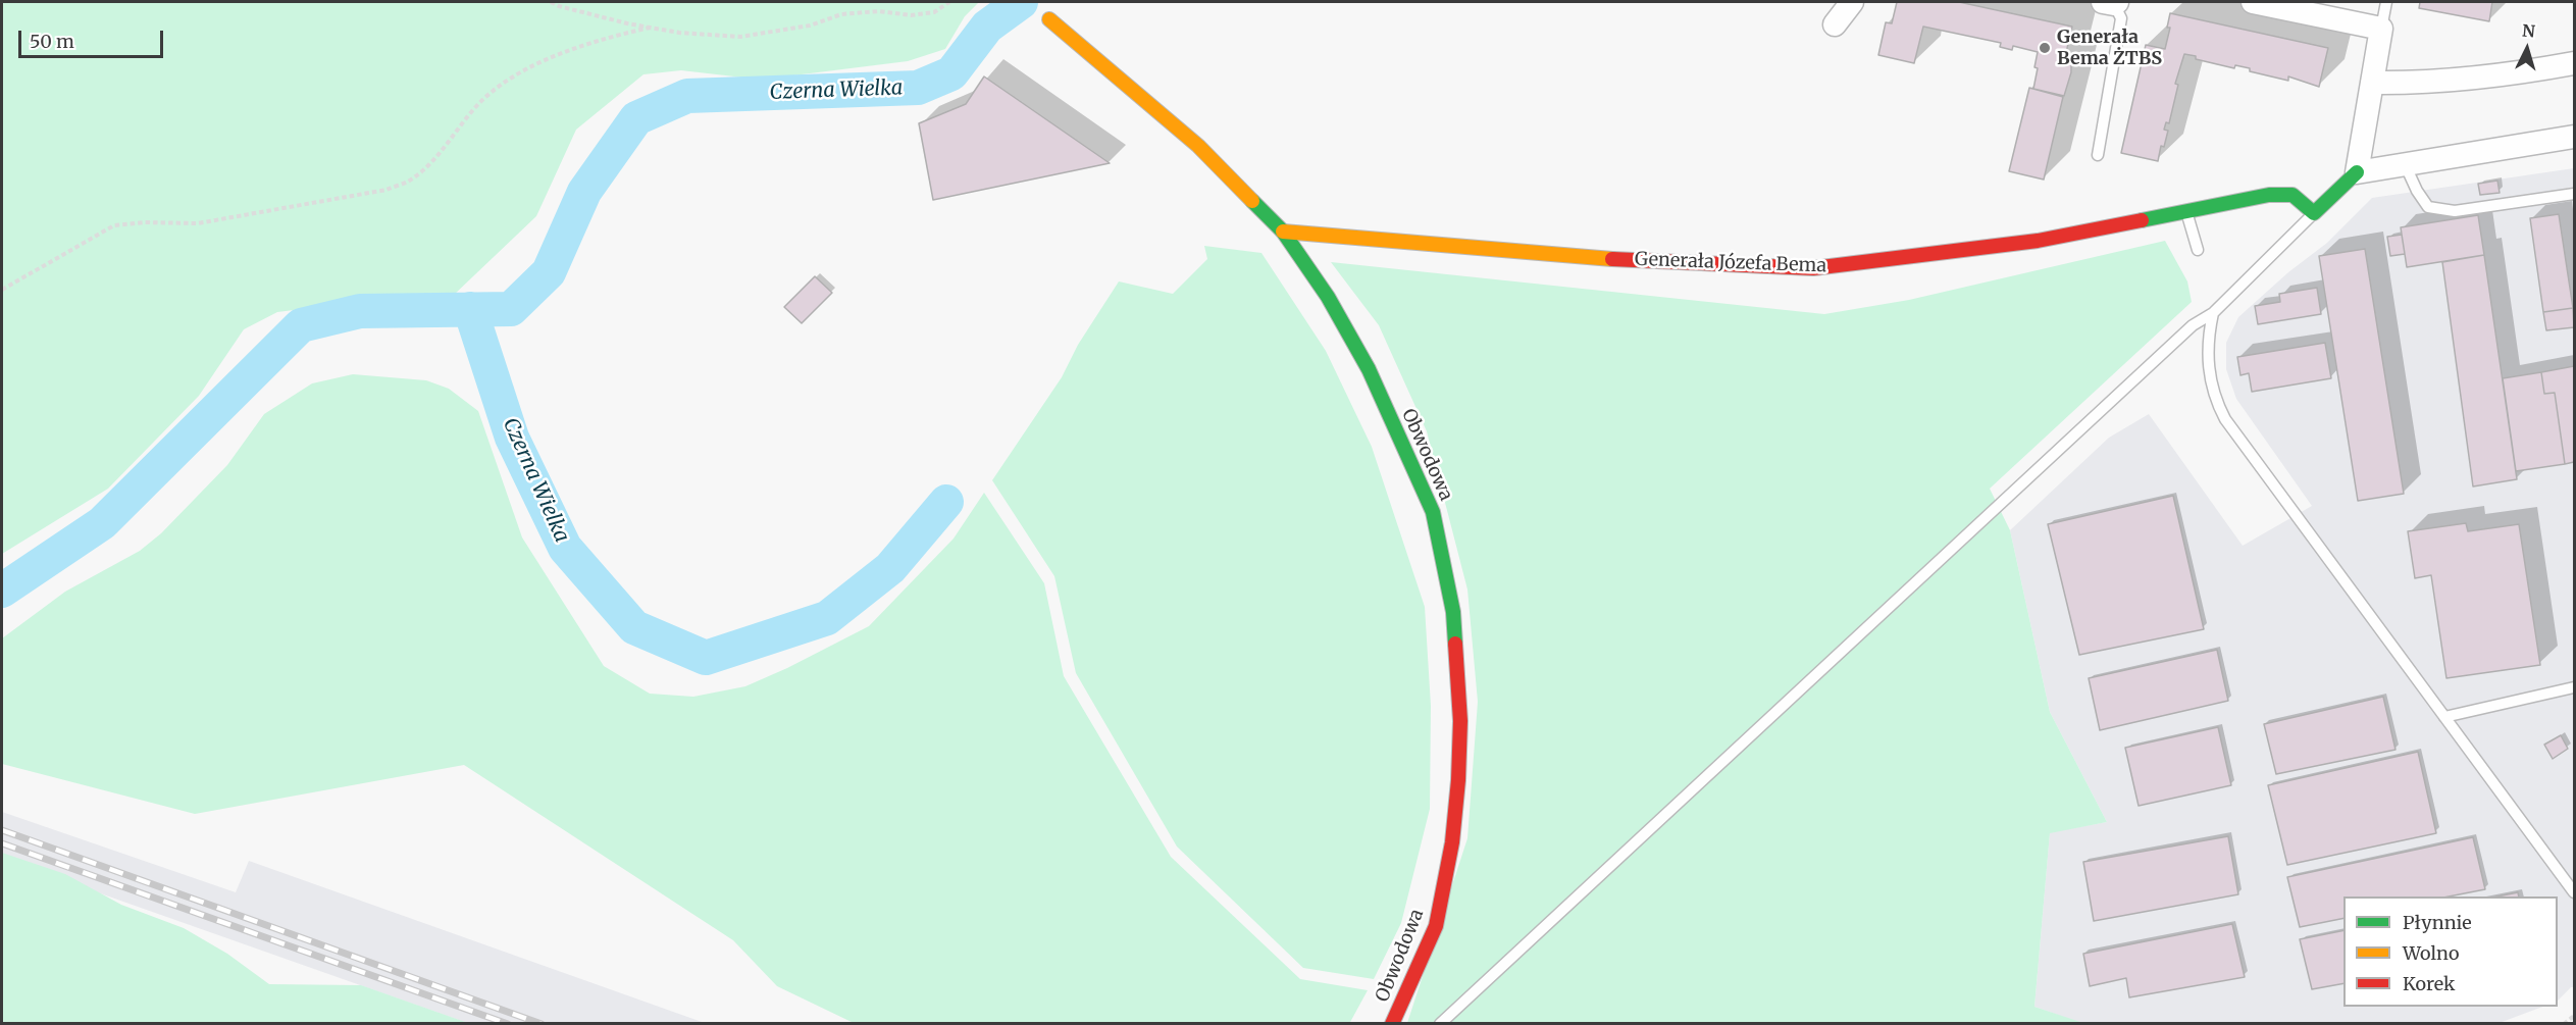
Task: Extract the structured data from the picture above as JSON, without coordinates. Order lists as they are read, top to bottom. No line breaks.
{"streets":{"street":["Generała Józefa Bema","Obwodowa"]},"crossings":[["Generała Józefa Bema","Obwodowa"]],"water":["Czerna Wielka"],"places":["Generała Bema ŻTBS"],"legend":["Płynnie","Wolno","Korek"],"scale_bar":"50 m","north":"top"}
